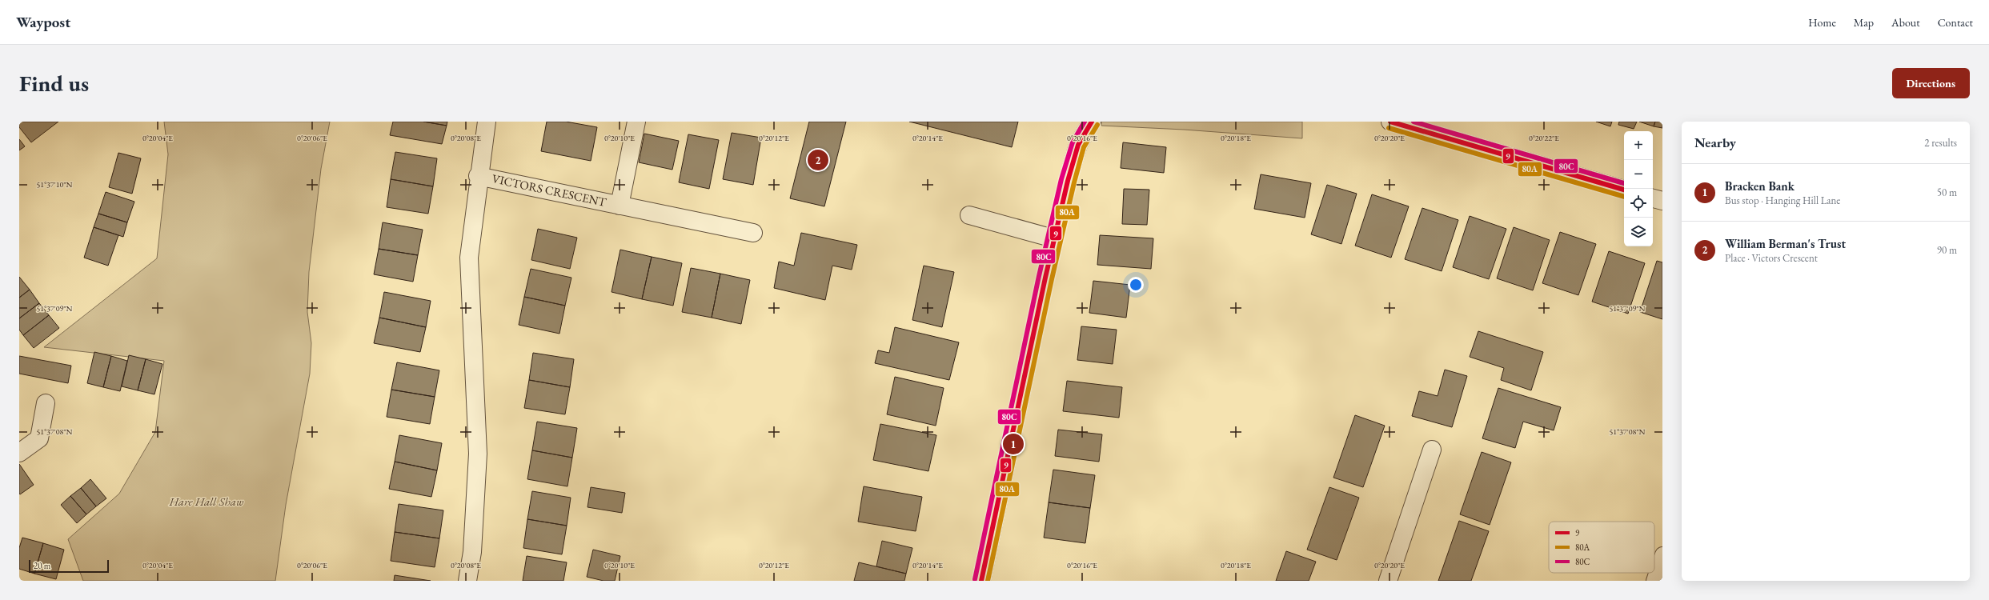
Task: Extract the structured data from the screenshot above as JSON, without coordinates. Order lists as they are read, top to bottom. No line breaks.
{"streets":{"street":["VICTORS CRESCENT"]},"parks":["Hare Hall Shaw"],"lines":["transit line 9","transit line 80C","transit line 80A"],"legend":["9","80A","80C"],"scale_bar":"20 m","page":{"header":"Waypost","nav":["Home","Map","About","Contact"],"buttons":"Directions","title":"Find us","heading":["Nearby","2 results"],"map_buttons":["+","−"],"pins":["2","1"],"list":[{"mark":"1","name":"Bracken Bank","note":"Bus stop · Hanging Hill Lane","value":"50 m"},{"mark":"2","name":"William Berman's Trust","note":"Place · Victors Crescent","value":"90 m"}],"scale":"20 m"},"coordinates":["0°20'04\"E","0°20'06\"E","0°20'08\"E","0°20'10\"E","0°20'12\"E","0°20'14\"E","0°20'16\"E","0°20'18\"E","0°20'20\"E","0°20'22\"E","51°37'10\"N","51°37'09\"N","51°37'08\"N"]}
